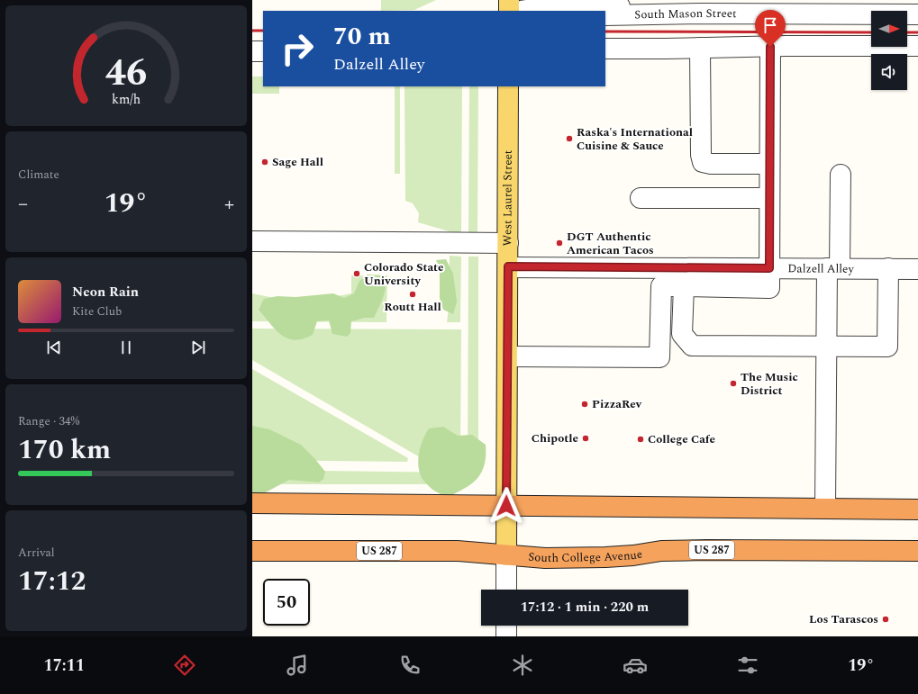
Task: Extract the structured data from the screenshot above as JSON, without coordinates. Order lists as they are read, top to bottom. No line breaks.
{"streets":{"highway":["US 287","South College Avenue"],"main road":["West Laurel Street"],"street":["South Mason Street","Dalzell Alley"]},"crossings":[["West Laurel Street","Dalzell Alley"],["West Laurel Street","South College Avenue"]],"places":["Raska's International Cuisine & Sauce","Sage Hall","DGT Authentic American Tacos","Colorado State University","Routt Hall","The Music District","PizzaRev","Chipotle","College Cafe","Los Tarascos"],"north":"right","page":{"turn":["70 m","Dalzell Alley"],"tile":["Climate",["Range · 34%","170 km"],["Arrival","17:12"]],"heat":["−","19°","+"],"song":["Neon Rain","Kite Club"],"limit":"50","trip":"17:12 · 1 min · 220 m","tabs":["17:11","19°"],"gauge":["46","km/h"]}}
